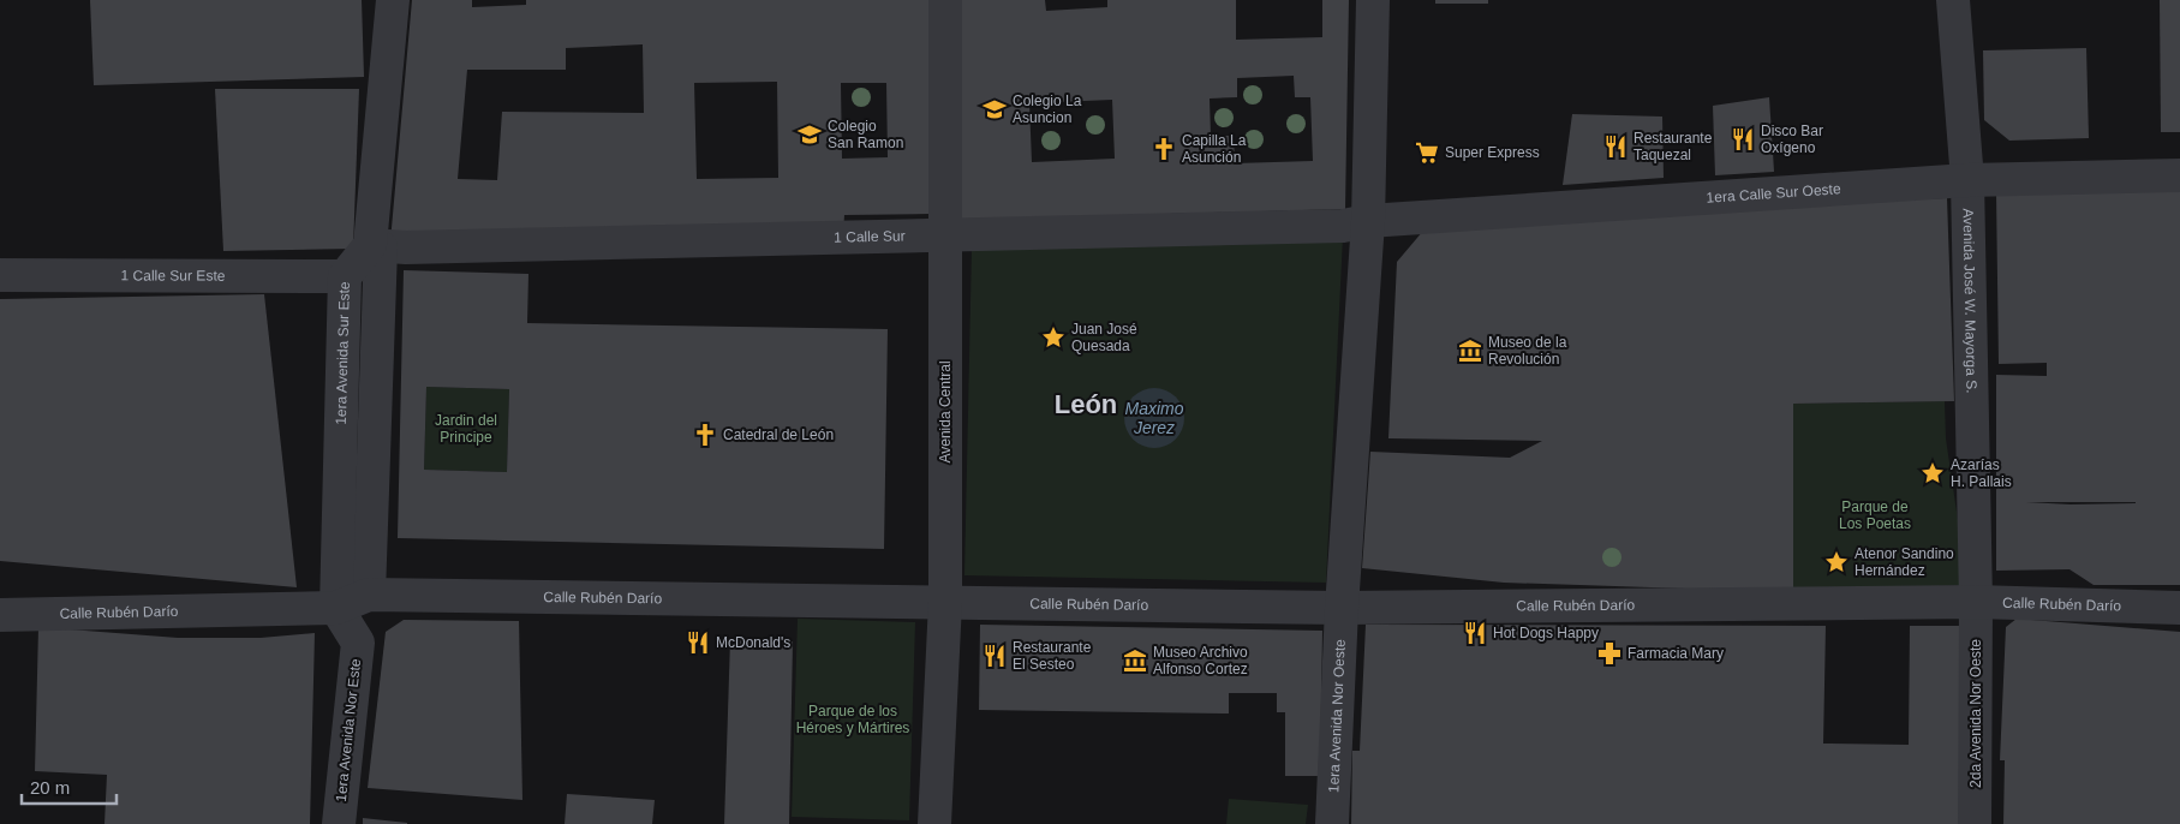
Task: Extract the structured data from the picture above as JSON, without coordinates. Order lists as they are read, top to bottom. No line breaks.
{"streets":{"street":["1era Calle Sur Oeste","1 Calle Sur","1 Calle Sur Este","Avenida José W. Mayorga S.","1era Avenida Sur Este","Avenida Central","Calle Rubén Darío","2da Avenida Nor Oeste","1era Avenida Nor Oeste","1era Avenida Nor Este"]},"crossings":[["1era Calle Sur Oeste","1 Calle Sur"],["1era Calle Sur Oeste","Avenida José W. Mayorga S."],["1era Calle Sur Oeste","1era Avenida Nor Oeste"],["1 Calle Sur","1era Avenida Sur Este"],["1 Calle Sur","Avenida Central"],["1 Calle Sur","1era Avenida Nor Oeste"],["1 Calle Sur Este","1era Avenida Sur Este"],["Avenida José W. Mayorga S.","Calle Rubén Darío"],["Avenida José W. Mayorga S.","2da Avenida Nor Oeste"],["1era Avenida Sur Este","Calle Rubén Darío"],["1era Avenida Sur Este","1era Avenida Nor Este"],["Avenida Central","Calle Rubén Darío"],["Calle Rubén Darío","2da Avenida Nor Oeste"],["Calle Rubén Darío","1era Avenida Nor Oeste"],["Calle Rubén Darío","1era Avenida Nor Este"]],"districts":["León"],"water":["Maximo Jerez"],"parks":["Jardin del Principe","Parque de Los Poetas","Parque de los Héroes y Mártires"],"places":{"school or university":["Colegio La Asuncion","Colegio San Ramon"],"restaurant":["Disco Bar Oxígeno","Restaurante Taquezal","Hot Dogs Happy","McDonald's","Restaurante El Sesteo"],"church":["Capilla La Asunción","Catedral de León"],"supermarket":["Super Express"],"place":["Juan José Quesada","Azarías H. Pallais","Atenor Sandino Hernández"],"museum":["Museo de la Revolución","Museo Archivo Alfonso Cortez"],"pharmacy":["Farmacia Mary"]},"scale_bar":"20 m"}
